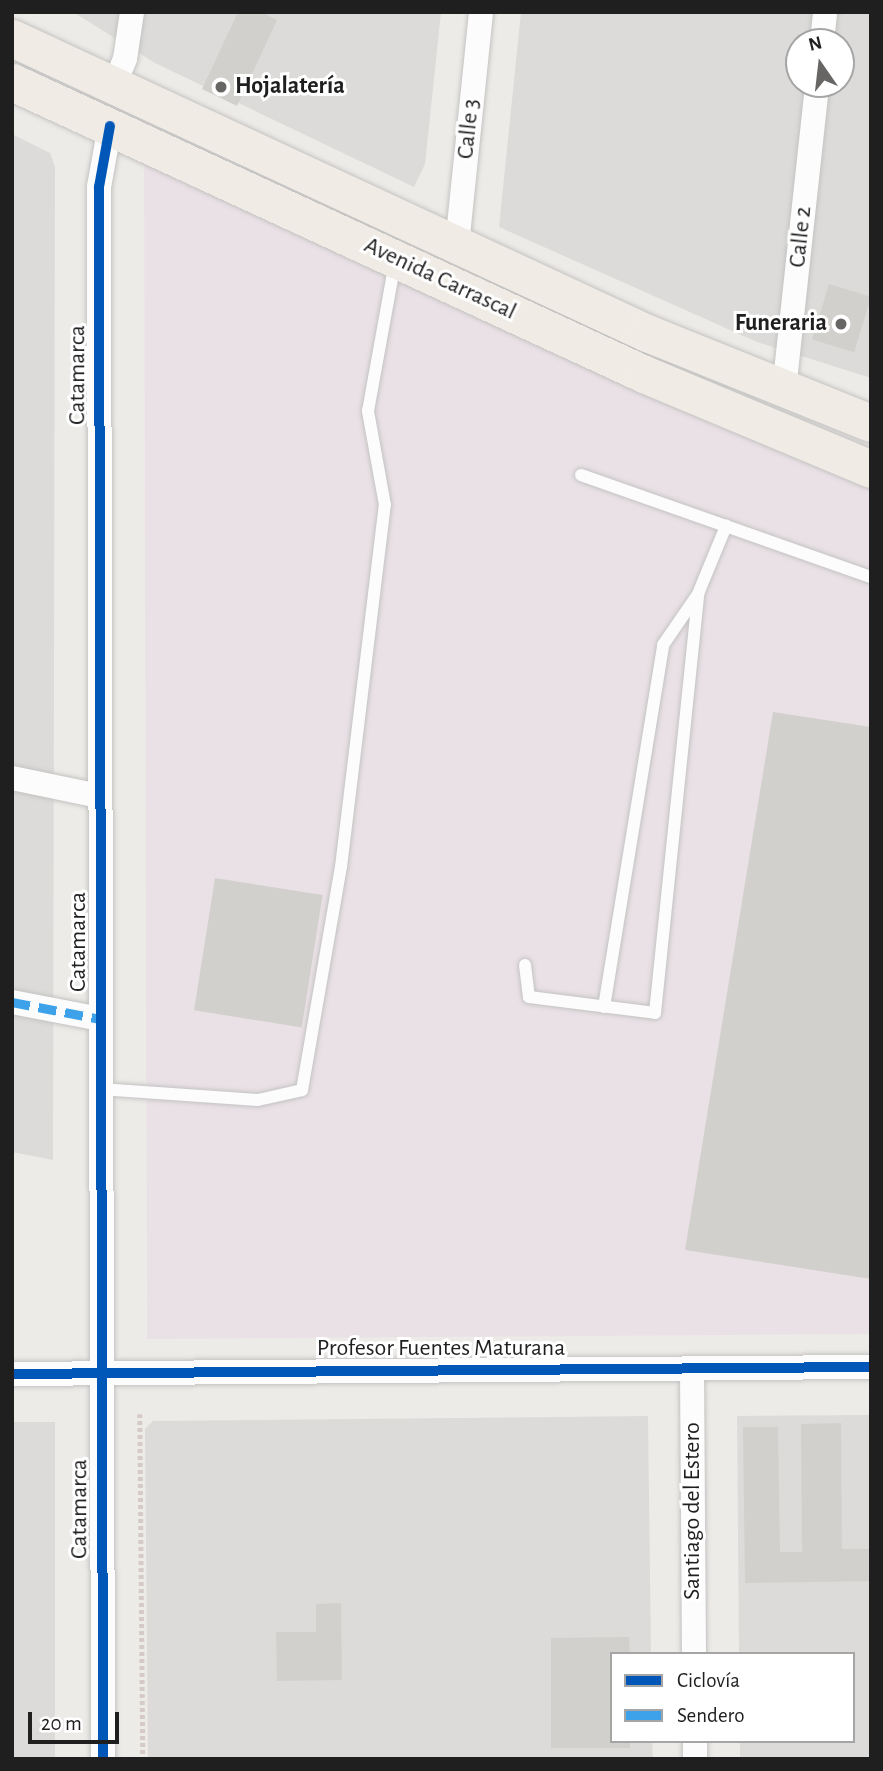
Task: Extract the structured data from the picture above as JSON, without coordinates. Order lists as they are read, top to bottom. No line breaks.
{"streets":{"main road":["Avenida Carrascal"],"street":["Calle 3","Calle 2","Catamarca","Profesor Fuentes Maturana","Santiago del Estero"]},"crossings":[["Calle 3","Avenida Carrascal"],["Calle 2","Avenida Carrascal"],["Avenida Carrascal","Catamarca"],["Catamarca","Profesor Fuentes Maturana"],["Profesor Fuentes Maturana","Santiago del Estero"]],"places":["Hojalatería","Funeraria"],"legend":["Ciclovía","Sendero"],"scale_bar":"20 m","north":"top"}
